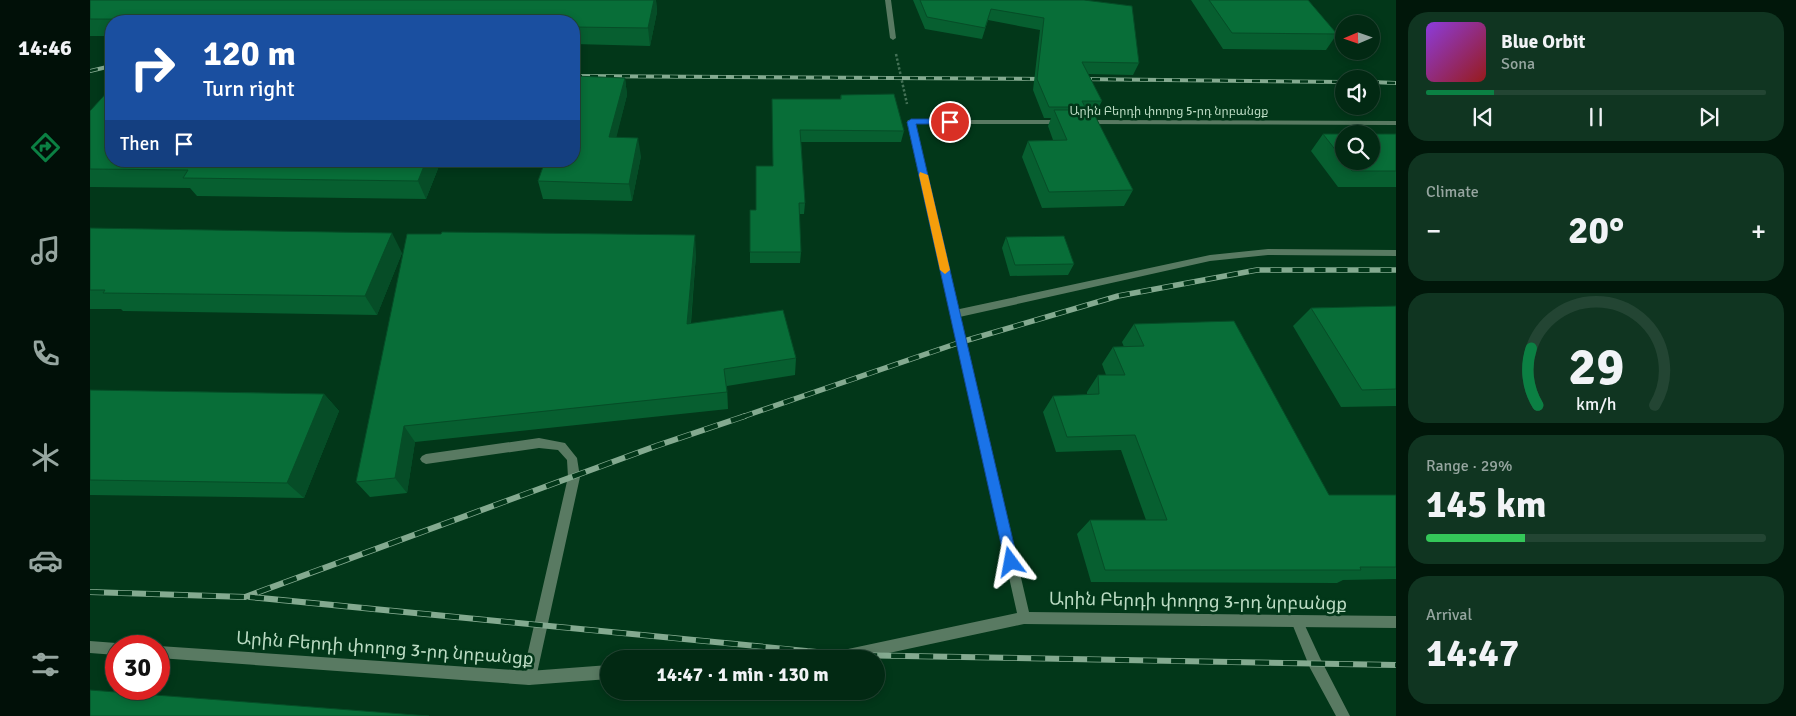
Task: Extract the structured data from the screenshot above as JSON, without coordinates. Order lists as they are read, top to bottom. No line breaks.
{"streets":{"street":["Արին Բերդի փողոց 5-րդ նրբանցք","Արին Բերդի փողոց 3-րդ նրբանցք"]},"north":"left","page":{"tabs":"14:46","turn":["120 m","Turn right"],"song":["Blue Orbit","Sona"],"then":"Then","tile":["Climate",["Range · 29%","145 km"],["Arrival","14:47"]],"heat":["−","20°","+"],"limit":"30","trip":"14:47 · 1 min · 130 m","gauge":["29","km/h"]}}
